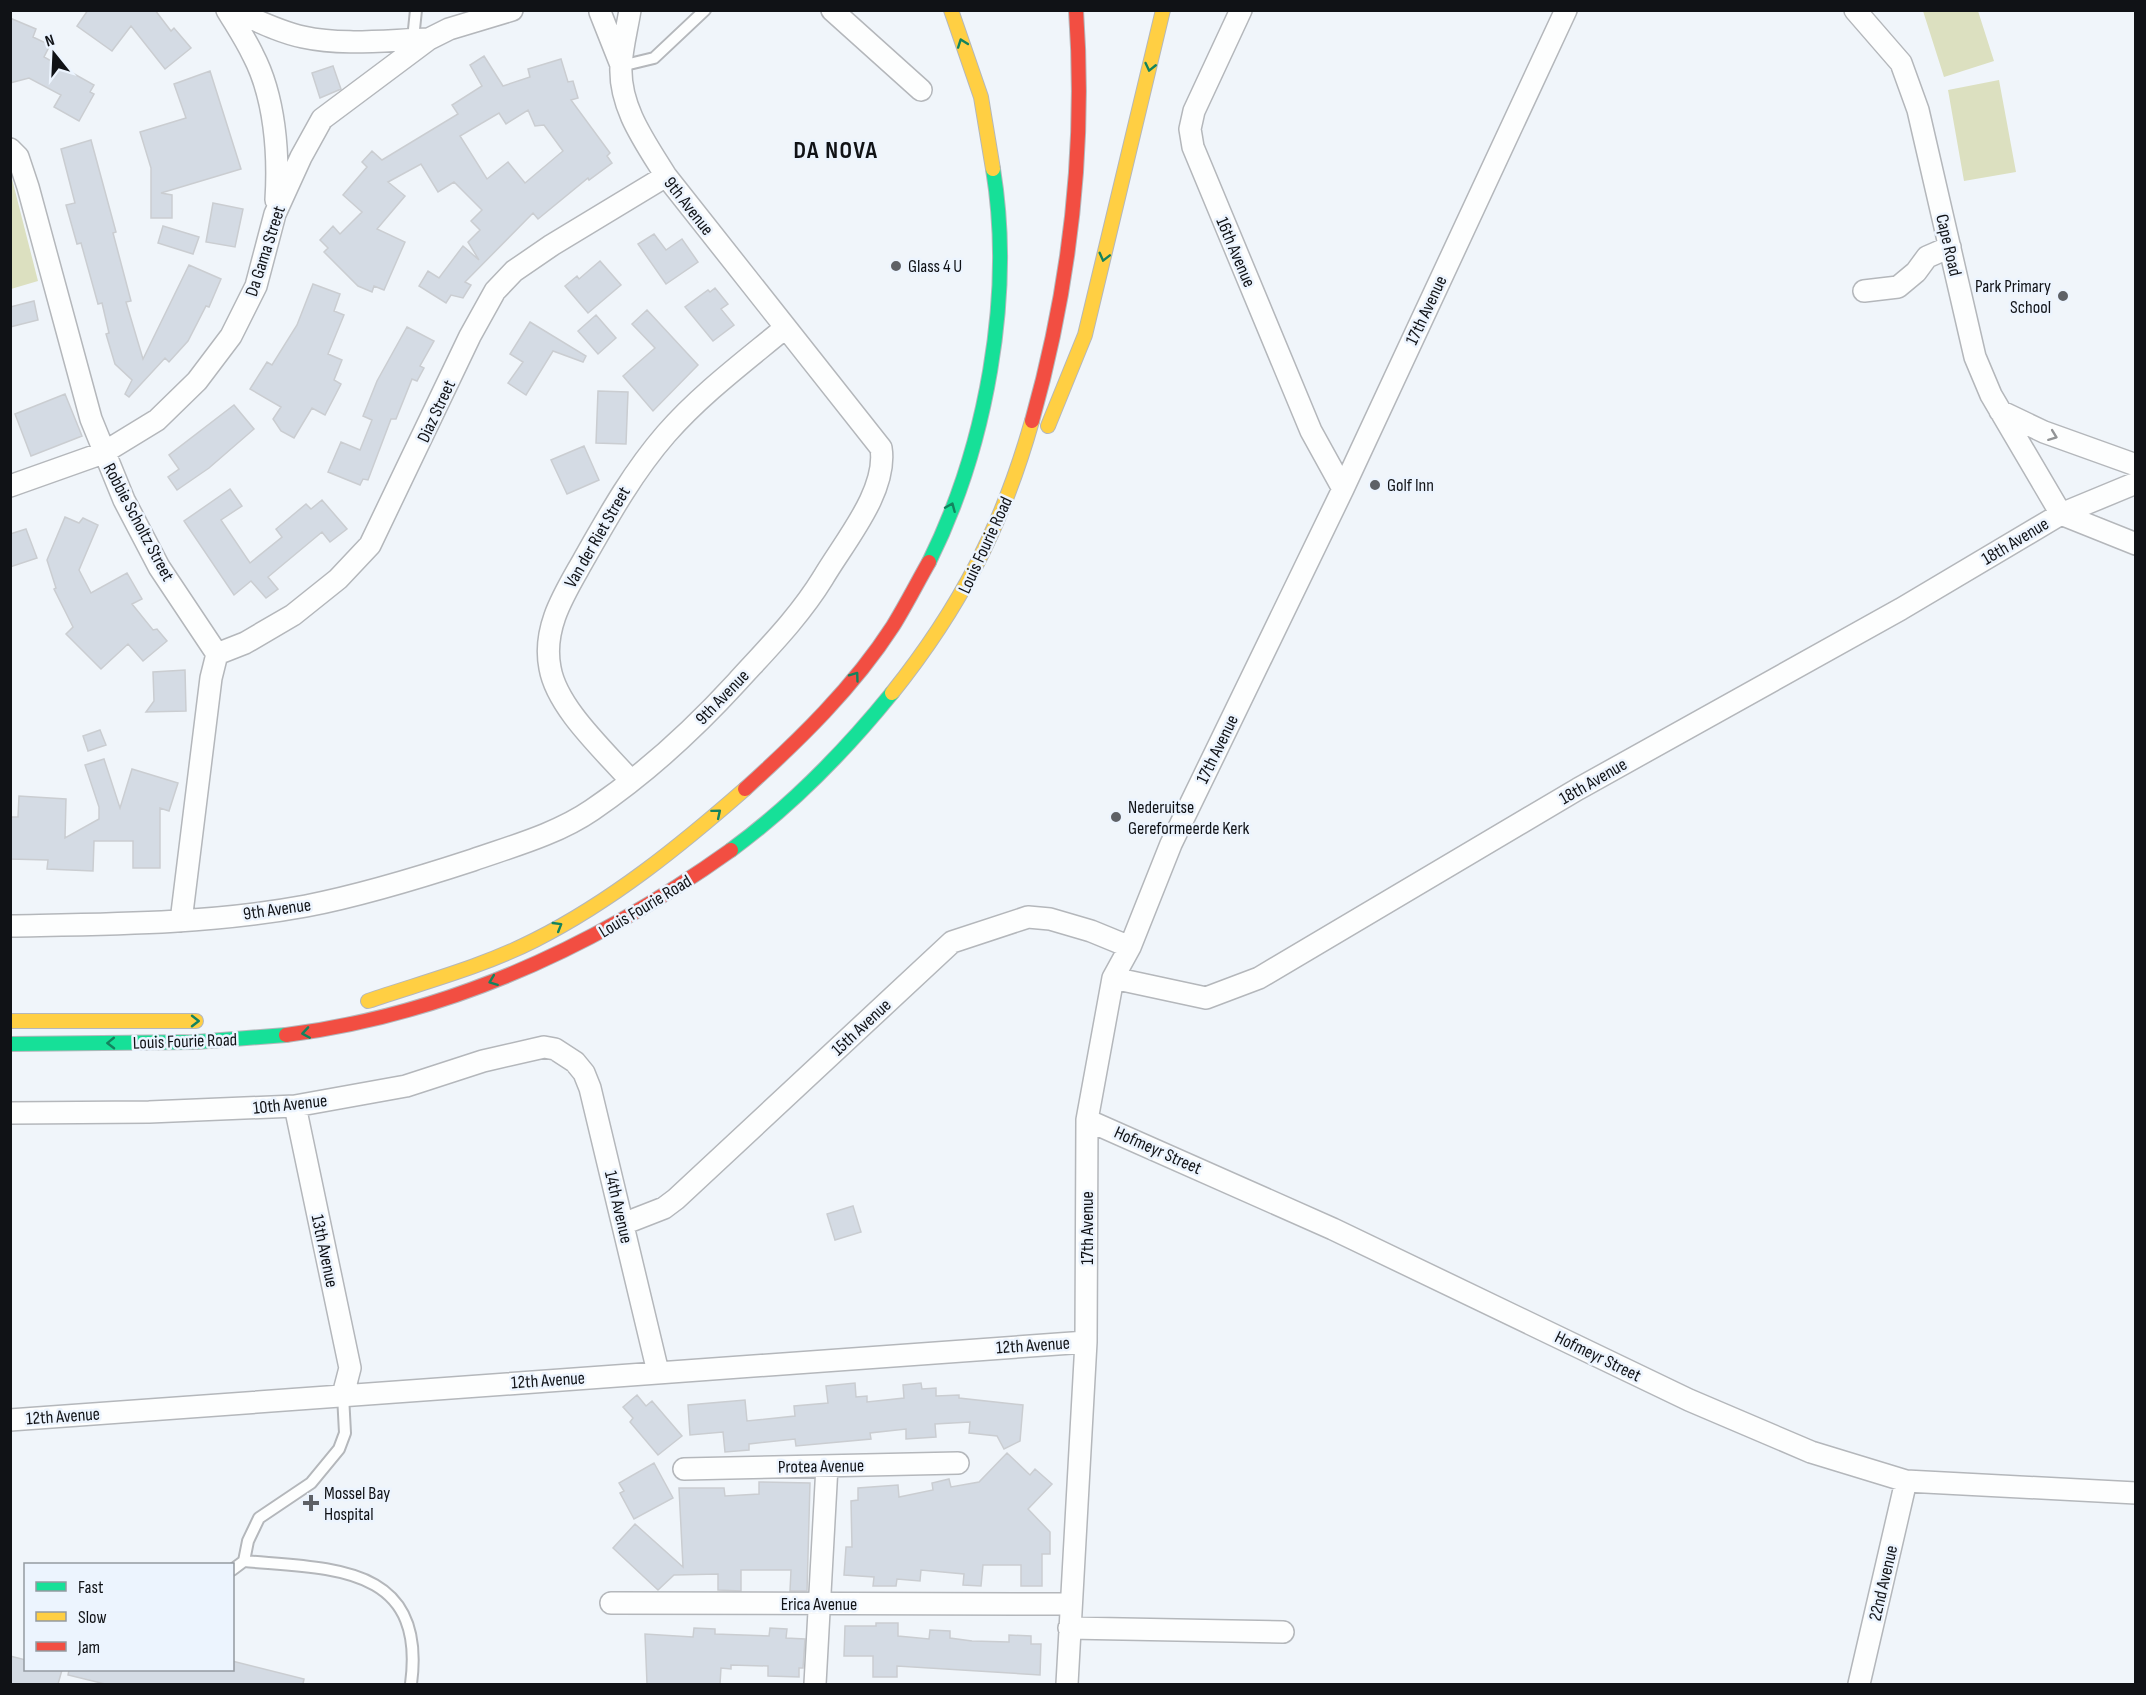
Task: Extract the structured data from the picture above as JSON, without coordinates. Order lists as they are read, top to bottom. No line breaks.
{"streets":{"main road":["Louis Fourie Road"],"street":["9th Avenue","Cape Road","Da Gama Street","16th Avenue","17th Avenue","Diaz Street","Robbie Scholtz Street","Van der Riet Street","18th Avenue","15th Avenue","10th Avenue","Hofmeyr Street","14th Avenue","13th Avenue","12th Avenue","Protea Avenue","22nd Avenue","Erica Avenue"]},"crossings":[["9th Avenue","Diaz Street"],["9th Avenue","Van der Riet Street"],["Cape Road","18th Avenue"],["Da Gama Street","Robbie Scholtz Street"],["16th Avenue","17th Avenue"],["17th Avenue","18th Avenue"],["17th Avenue","15th Avenue"],["17th Avenue","Hofmeyr Street"],["17th Avenue","12th Avenue"],["17th Avenue","Erica Avenue"],["Diaz Street","Robbie Scholtz Street"],["15th Avenue","14th Avenue"],["10th Avenue","14th Avenue"],["10th Avenue","13th Avenue"],["Hofmeyr Street","22nd Avenue"],["14th Avenue","12th Avenue"],["13th Avenue","12th Avenue"]],"districts":["DA NOVA"],"places":{"other":["Glass 4 U","Park Primary School","Golf Inn","Nederuitse Gereformeerde Kerk"],"health":["Mossel Bay Hospital"]},"legend":["Fast","Slow","Jam"],"north":"top"}
